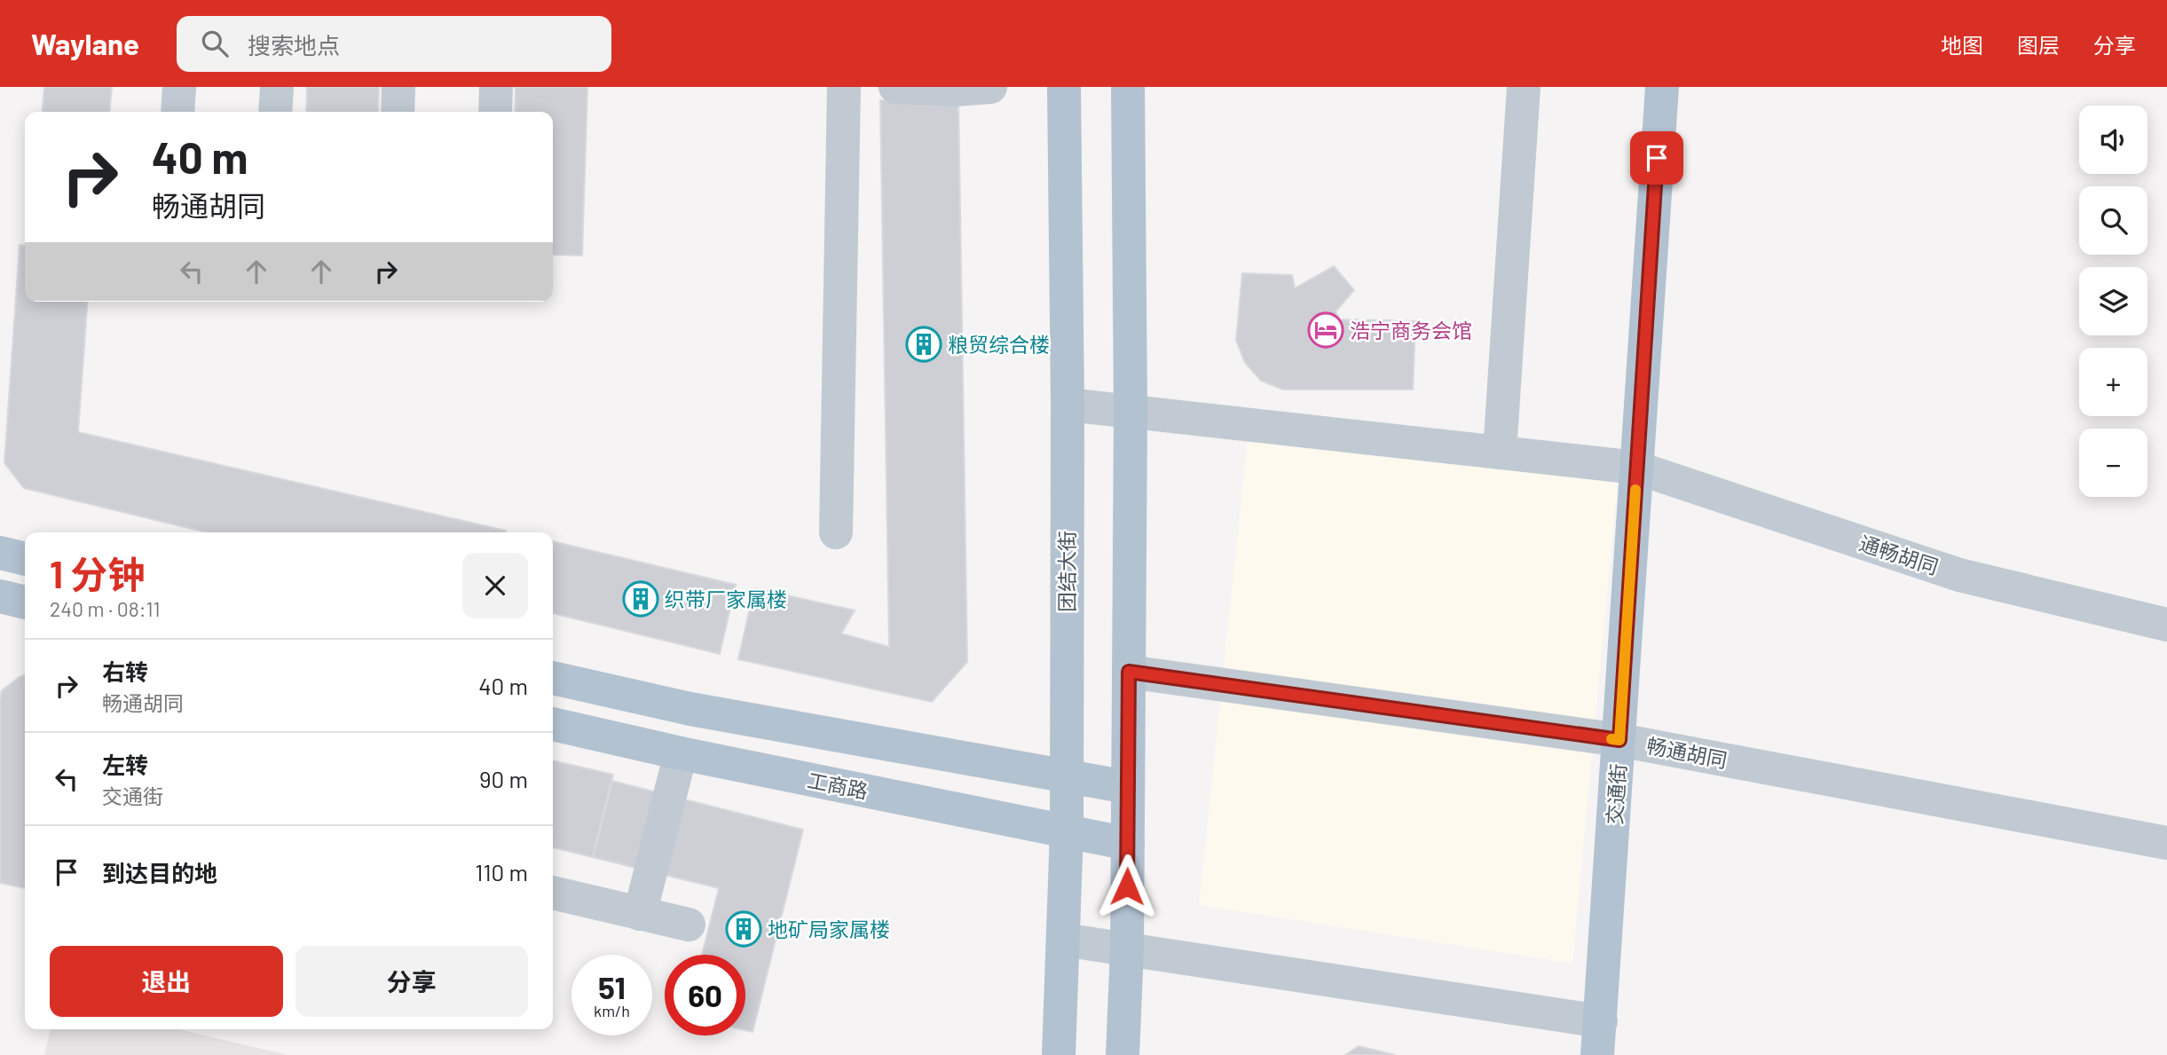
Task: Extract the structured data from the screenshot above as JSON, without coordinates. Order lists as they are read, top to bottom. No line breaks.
{"streets":{"main road":["团结大街","工商路","交通街"],"street":["通畅胡同","畅通胡同"]},"crossings":[["通畅胡同","团结大街"],["通畅胡同","交通街"],["团结大街","工商路"],["畅通胡同","交通街"]],"places":{"hotel":["浩宁商务会馆"],"building":["粮贸综合楼","织带厂家属楼","地矿局家属楼"]},"page":{"header":"Waylane","search":"搜索地点","nav":["地图","图层","分享"],"map_buttons":["+","−"],"turn":["40 m","畅通胡同"],"heading":["1 分钟","240 m · 08:11"],"list":[{"name":"右转","note":"畅通胡同","value":"40 m"},{"name":"左转","note":"交通街","value":"90 m"},{"name":"到达目的地","value":"110 m"}],"buttons":["退出","分享"],"speed":"51 km/h","limit":"60"}}
